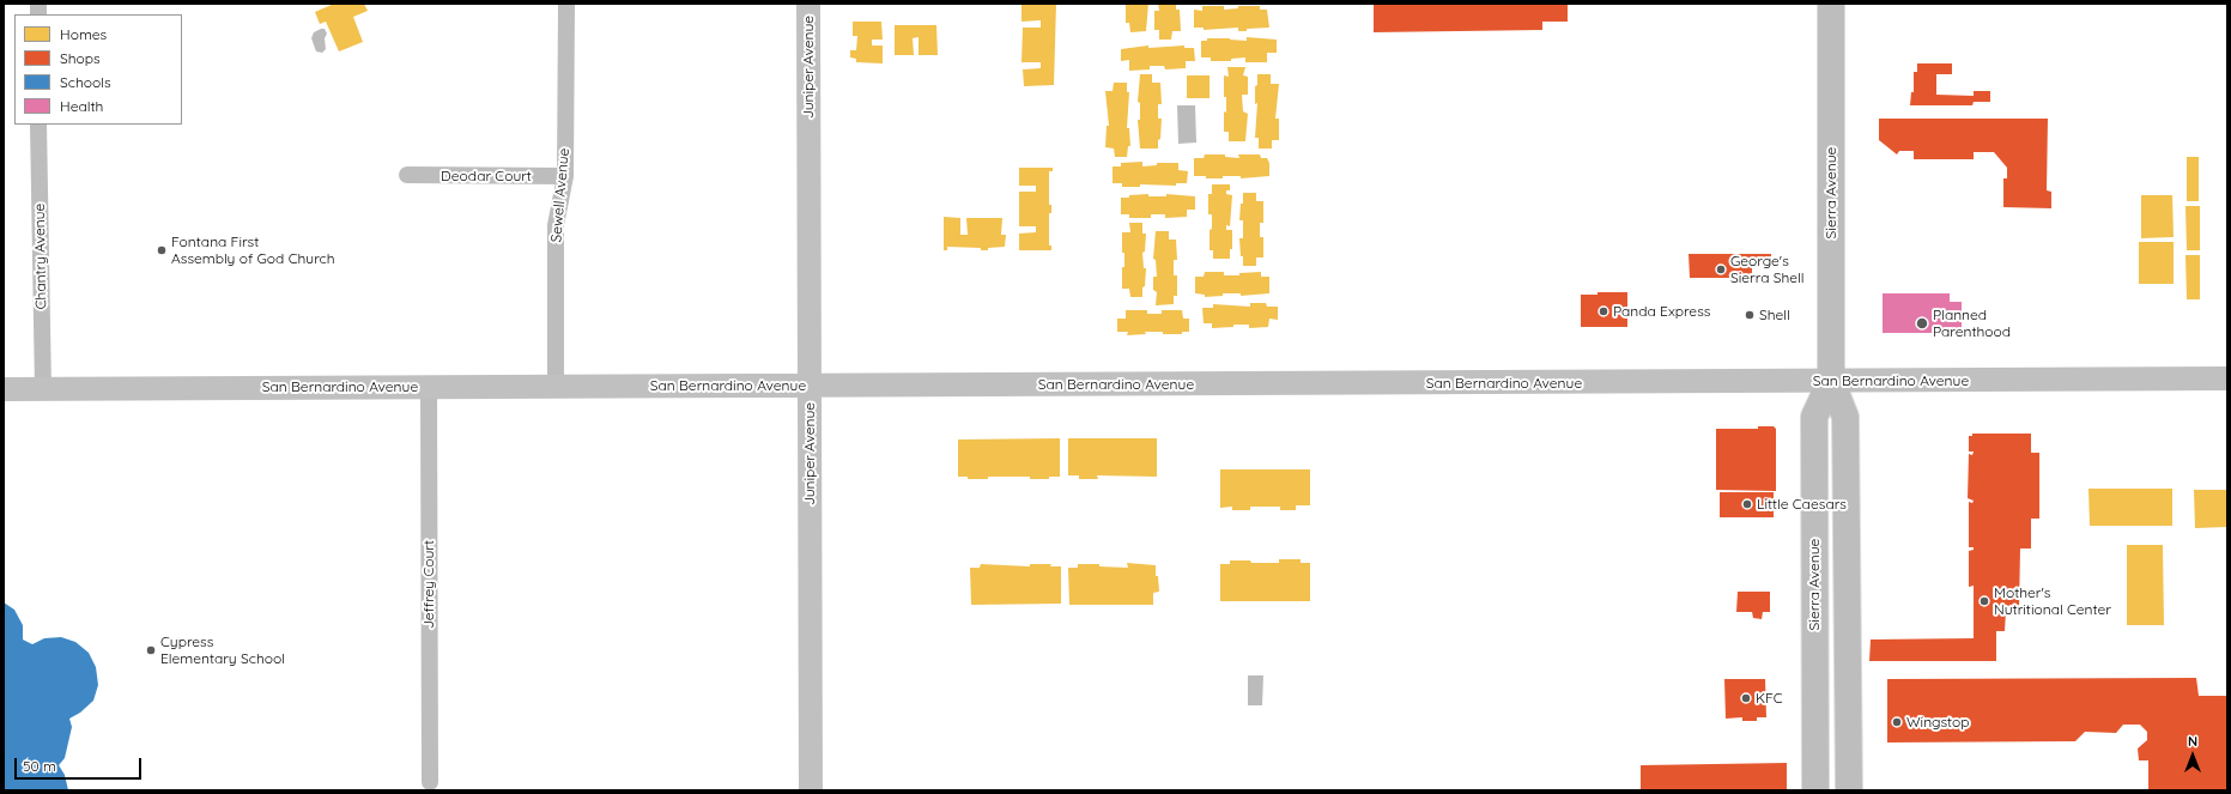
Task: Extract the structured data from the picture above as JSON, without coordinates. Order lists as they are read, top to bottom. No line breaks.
{"streets":{"main road":["Juniper Avenue","Sierra Avenue","San Bernardino Avenue"],"street":["Deodar Court","Sewell Avenue","Chantry Avenue","Jeffrey Court"]},"crossings":[["Juniper Avenue","San Bernardino Avenue"],["Deodar Court","Sewell Avenue"],["Sierra Avenue","San Bernardino Avenue"],["Sewell Avenue","San Bernardino Avenue"],["Chantry Avenue","San Bernardino Avenue"],["San Bernardino Avenue","Jeffrey Court"]],"places":["Fontana First Assembly of God Church","George's Sierra Shell","Panda Express","Shell","Planned Parenthood","Little Caesars","Mother's Nutritional Center","Cypress Elementary School","KFC","Wingstop"],"legend":["Homes","Shops","Schools","Health"],"scale_bar":"50 m","north":"top"}
